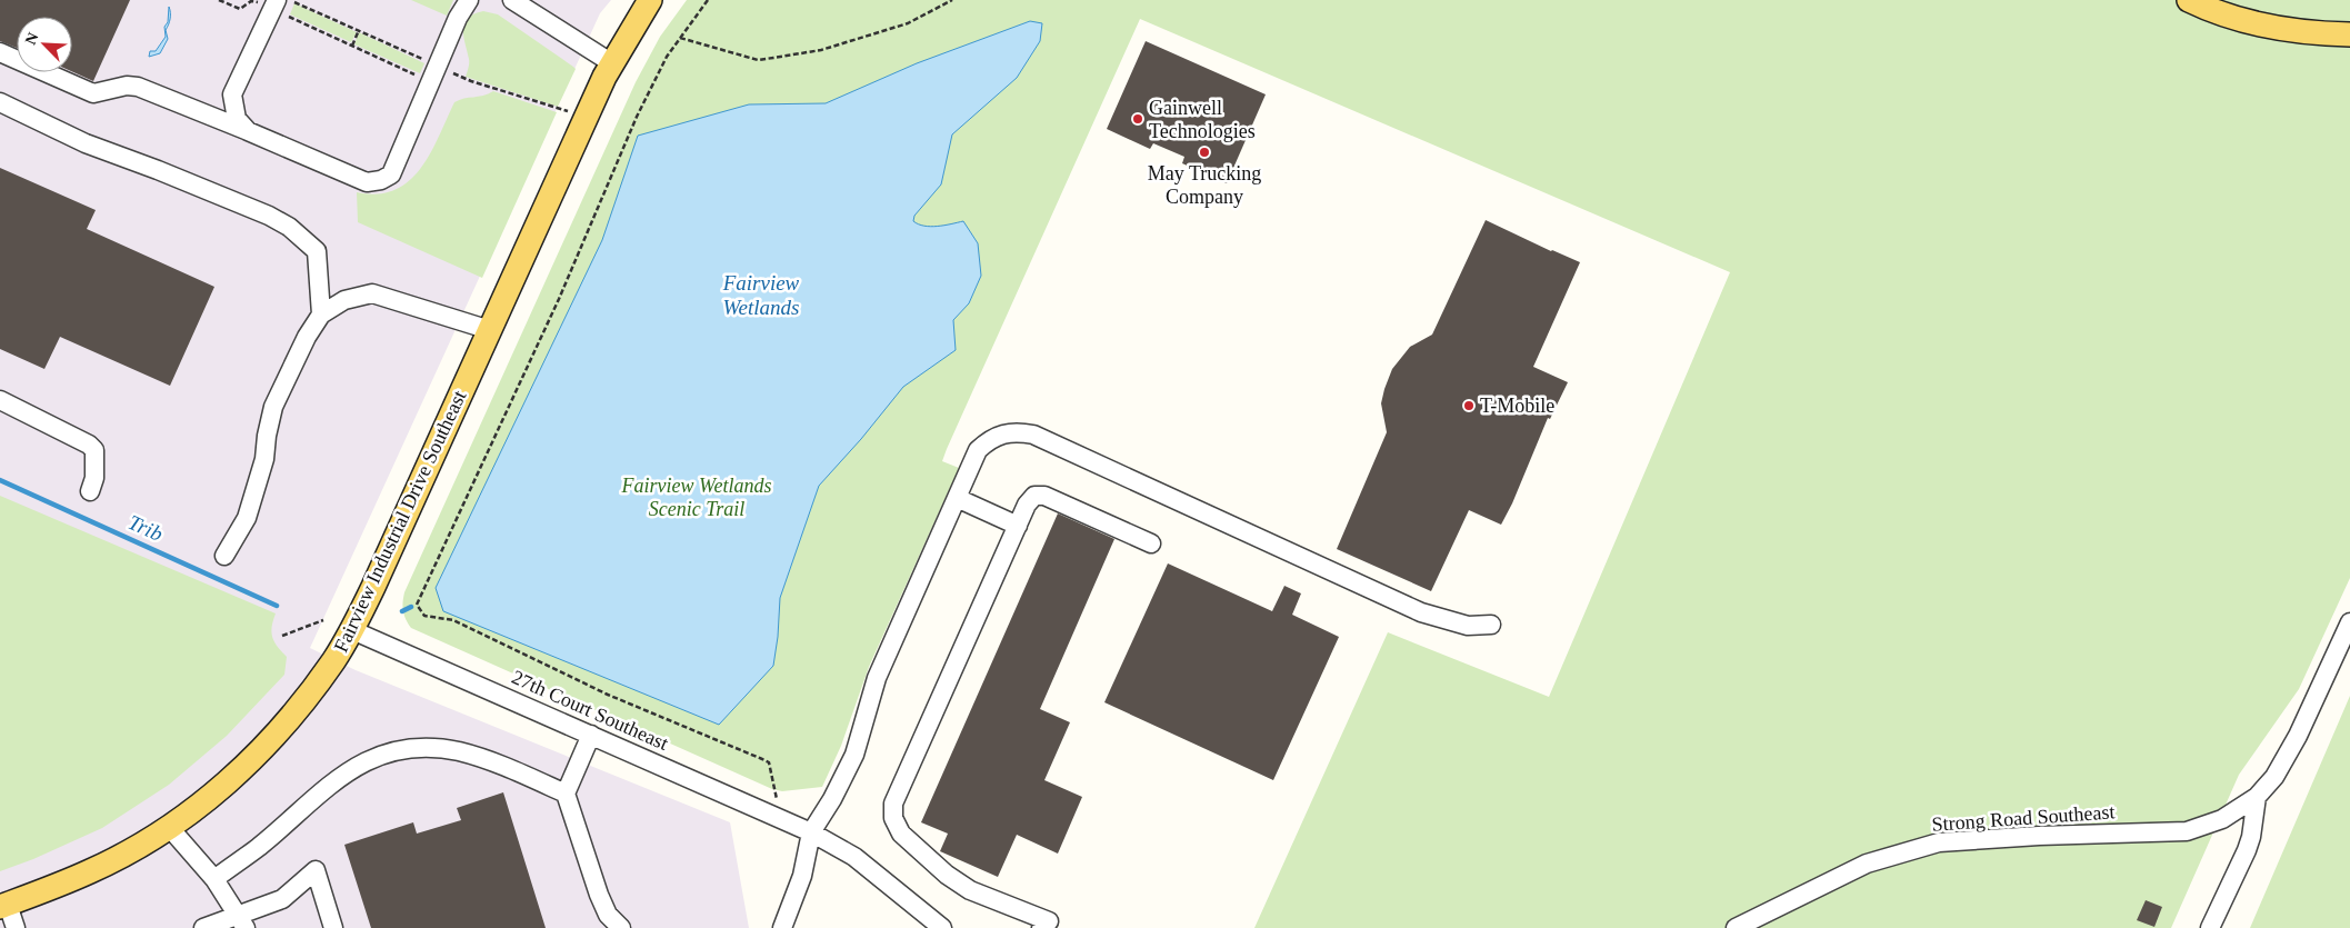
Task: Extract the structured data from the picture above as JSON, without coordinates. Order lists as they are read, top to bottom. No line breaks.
{"streets":{"main road":["Fairview Industrial Drive Southeast"],"street":["27th Court Southeast","Strong Road Southeast"]},"crossings":[["Fairview Industrial Drive Southeast","27th Court Southeast"]],"water":["Fairview Wetlands","Trib"],"parks":["Fairview Wetlands Scenic Trail"],"places":["Gainwell Technologies","May Trucking Company","T-Mobile"],"north":"top left"}
